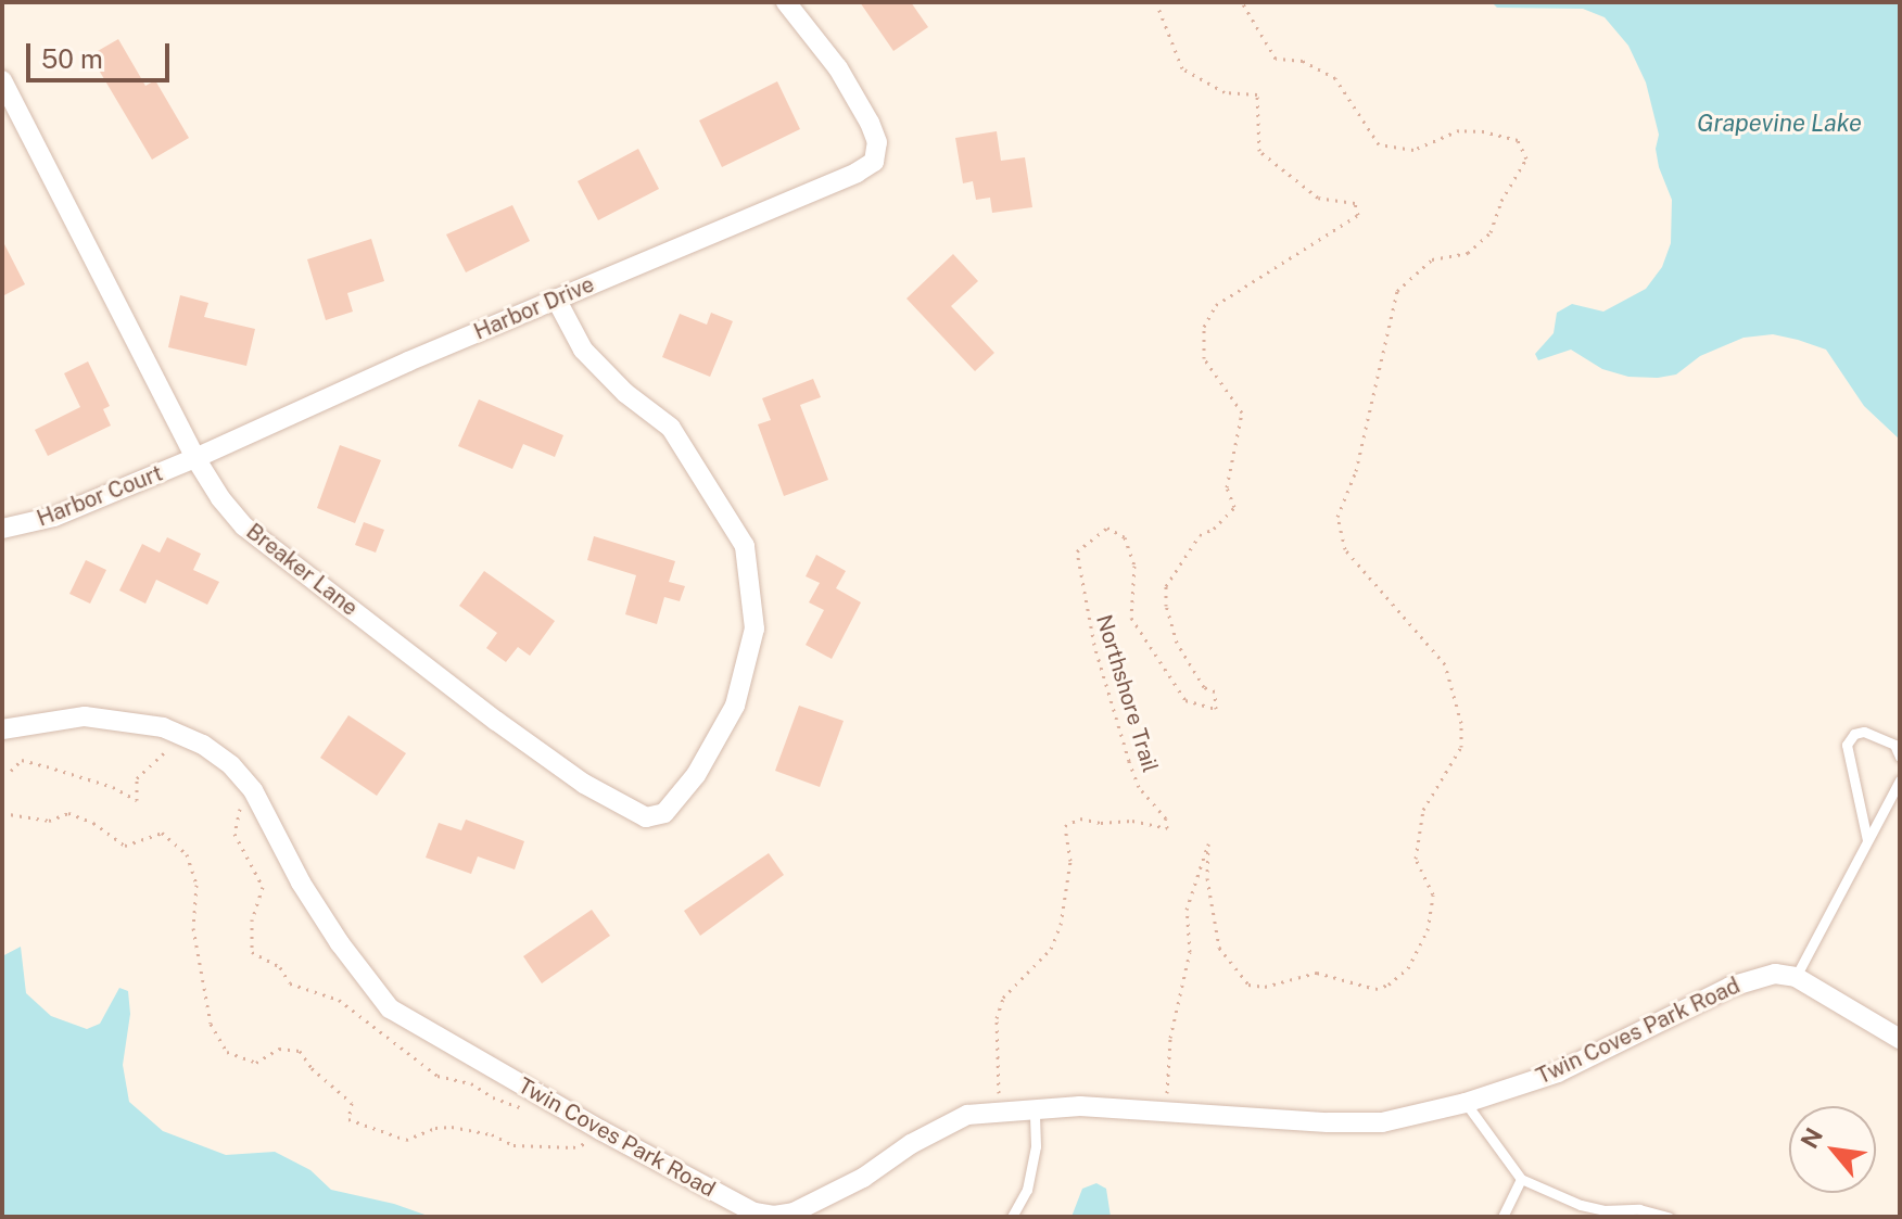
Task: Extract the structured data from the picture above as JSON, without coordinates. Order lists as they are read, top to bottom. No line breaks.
{"streets":{"street":["Harbor Drive","Harbor Court","Breaker Lane","Twin Coves Park Road"],"path":["Northshore Trail"]},"crossings":[["Harbor Drive","Harbor Court"],["Harbor Drive","Breaker Lane"],["Harbor Court","Breaker Lane"],["Northshore Trail","Twin Coves Park Road"]],"water":["Grapevine Lake"],"scale_bar":"50 m","north":"top left"}
